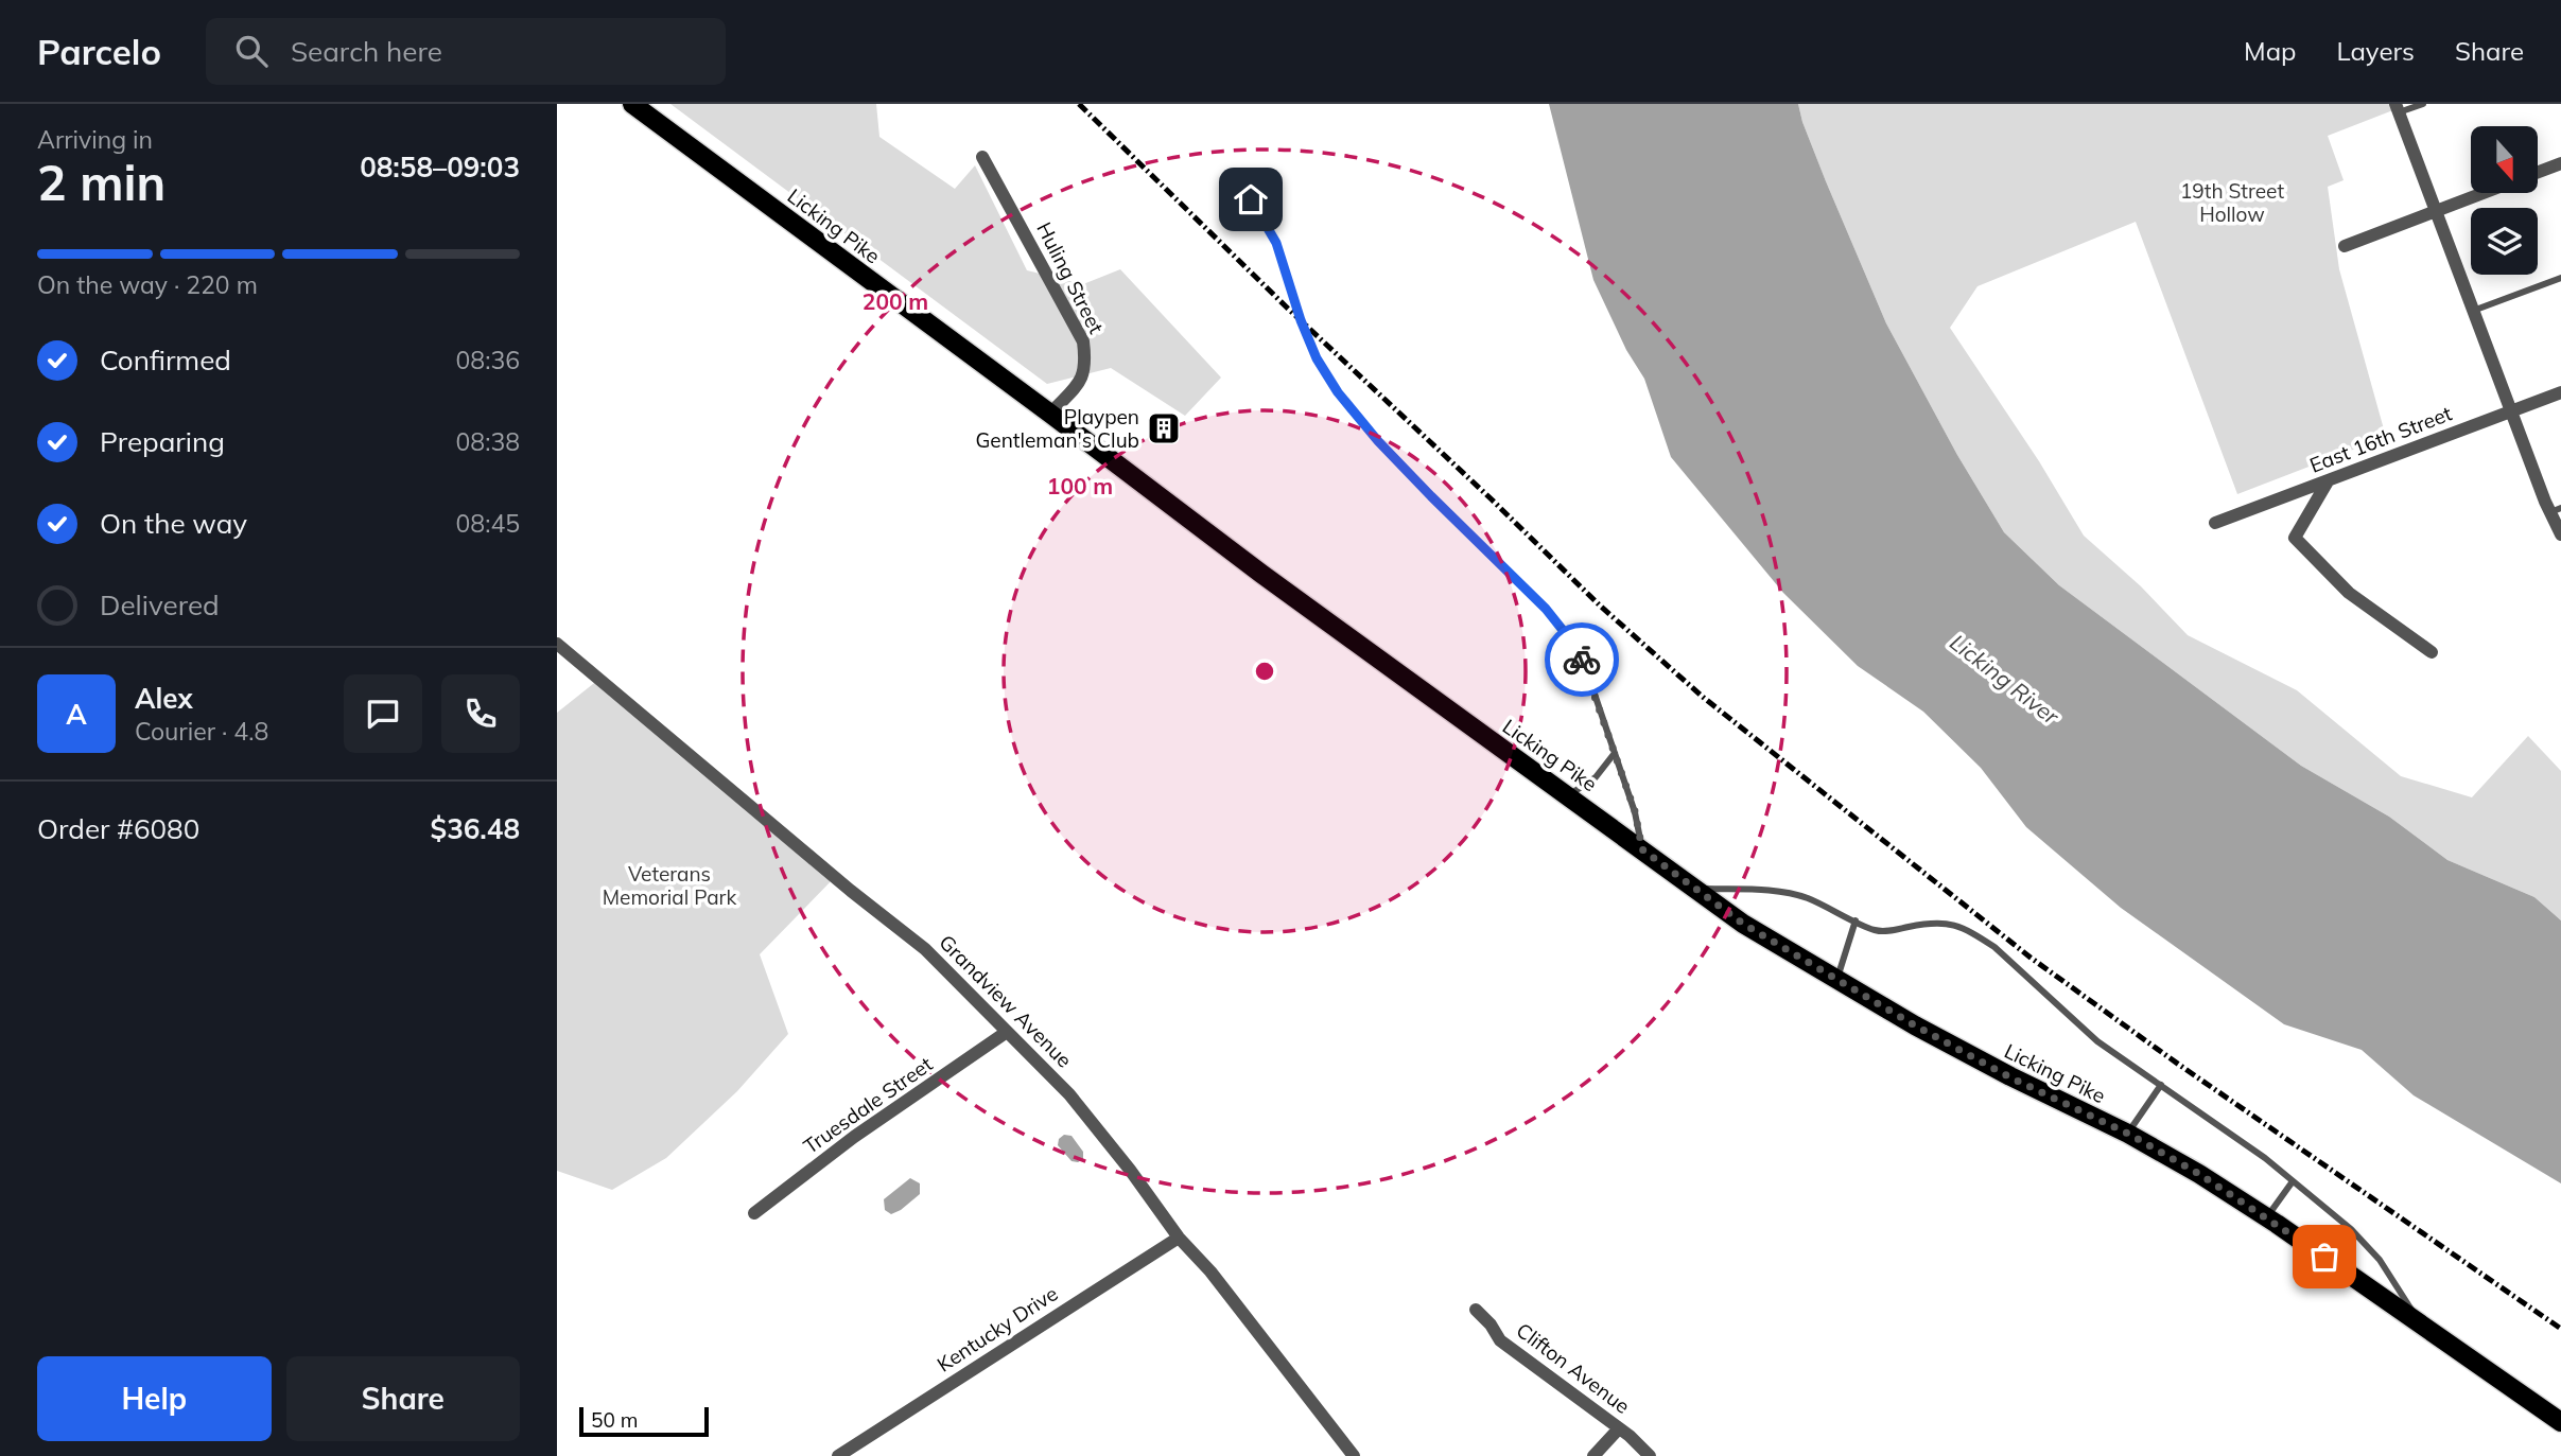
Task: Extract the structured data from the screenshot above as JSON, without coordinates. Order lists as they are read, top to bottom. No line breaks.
{"streets":{"main road":["Licking Pike"],"street":["Huling Street","East 16th Street","Grandview Avenue","Truesdale Street","Kentucky Drive","Clifton Avenue"]},"crossings":[["Licking Pike","Huling Street"],["Grandview Avenue","Truesdale Street"],["Grandview Avenue","Kentucky Drive"]],"water":["Licking River"],"parks":["19th Street Hollow","Veterans Memorial Park"],"places":{"building":["Playpen Gentleman's Club"]},"scale_bar":"50 m","north":"bottom","page":{"header":"Parcelo","search":"Search here","nav":["Map","Layers","Share"],"heading":["2 min","Arriving in","08:58–09:03"],"panel":["Alex","Courier · 4.8","Order #6080","$36.48"],"bar":"On the way · 220 m","list":[["Confirmed","08:36"],["Preparing","08:38"],["On the way","08:45"],"Delivered"],"round":"A","buttons":["Help","Share"],"scale":"50 m"},"rings":["200 m","100 m"]}
